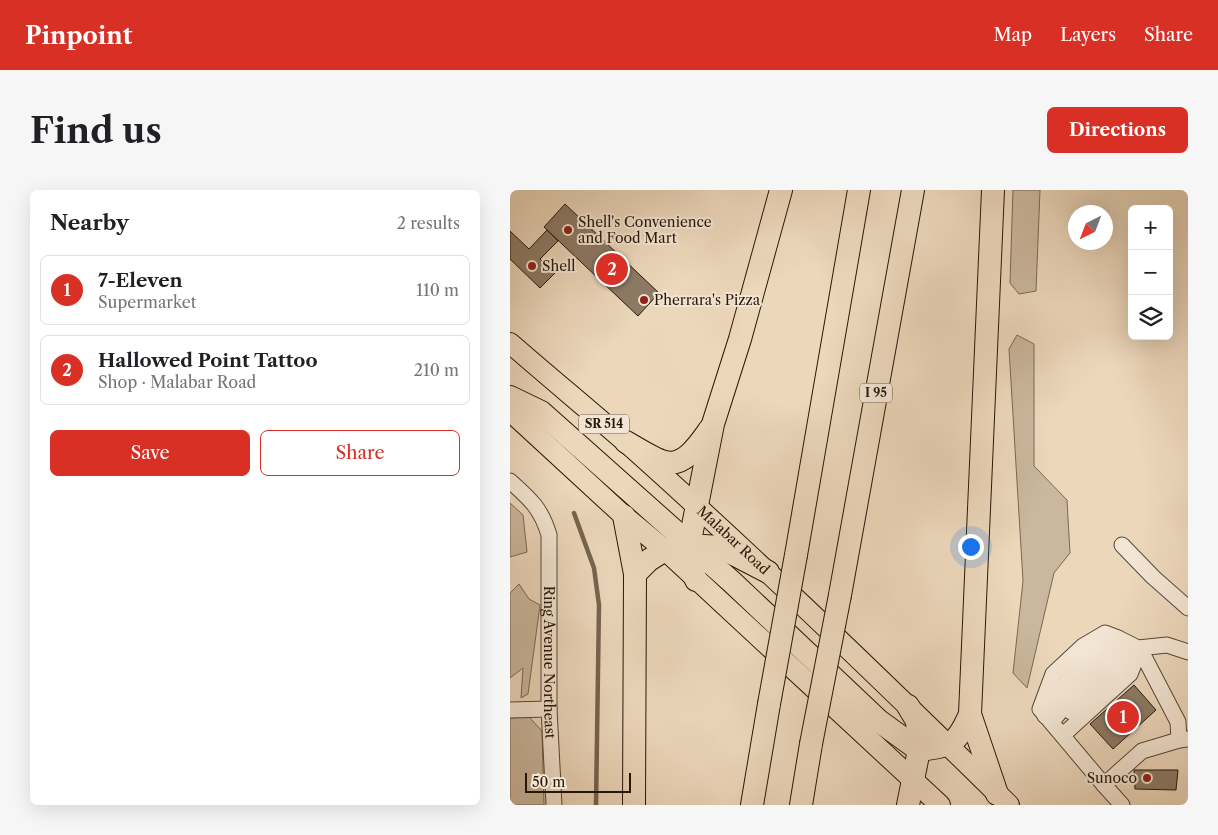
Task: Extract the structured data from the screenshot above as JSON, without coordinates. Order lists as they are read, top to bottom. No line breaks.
{"streets":{"highway":["I 95"],"main road":["SR 514","Malabar Road"],"street":["Ring Avenue Northeast"]},"crossings":[["SR 514","Malabar Road"]],"places":["Shell's Convenience and Food Mart","Shell","Pherrara's Pizza","Sunoco"],"scale_bar":"50 m","north":"bottom left","page":{"header":"Pinpoint","nav":["Map","Layers","Share"],"buttons":["Directions",["Save","Share"]],"title":"Find us","heading":["Nearby","2 results"],"map_buttons":["+","−"],"pins":["2","1"],"list":[{"mark":"1","name":"7-Eleven","note":"Supermarket","value":"110 m"},{"mark":"2","name":"Hallowed Point Tattoo","note":"Shop · Malabar Road","value":"210 m"}],"scale":"50 m"}}
